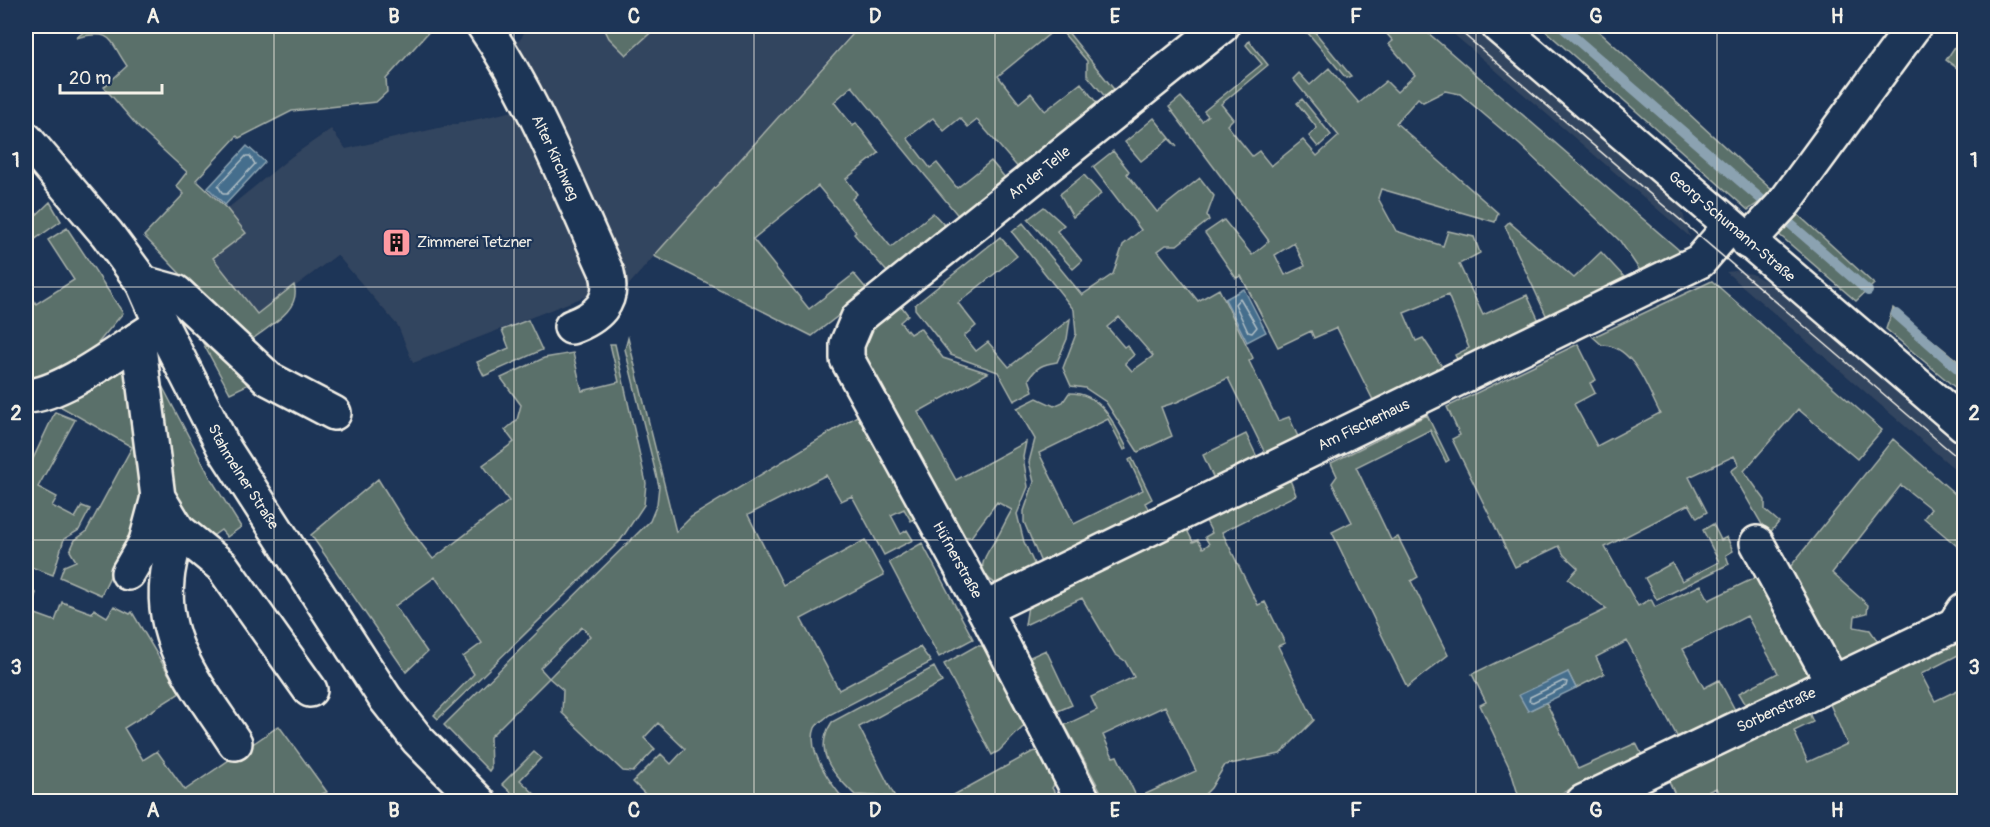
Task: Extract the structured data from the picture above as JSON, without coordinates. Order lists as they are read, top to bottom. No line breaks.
{"streets":{"street":["Alter Kirchweg","An der Telle","Georg-Schumann-Straße","Am Fischerhaus","Stahmelner Straße","Hüfnerstraße","Sorbenstraße"]},"crossings":[["An der Telle","Hüfnerstraße"],["Georg-Schumann-Straße","Am Fischerhaus"],["Am Fischerhaus","Hüfnerstraße"]],"places":{"building":["Zimmerei Tetzner"]},"scale_bar":"20 m","grid":{"columns":["A","B","C","D","E","F","G","H"],"rows":["1","2","3"]}}
